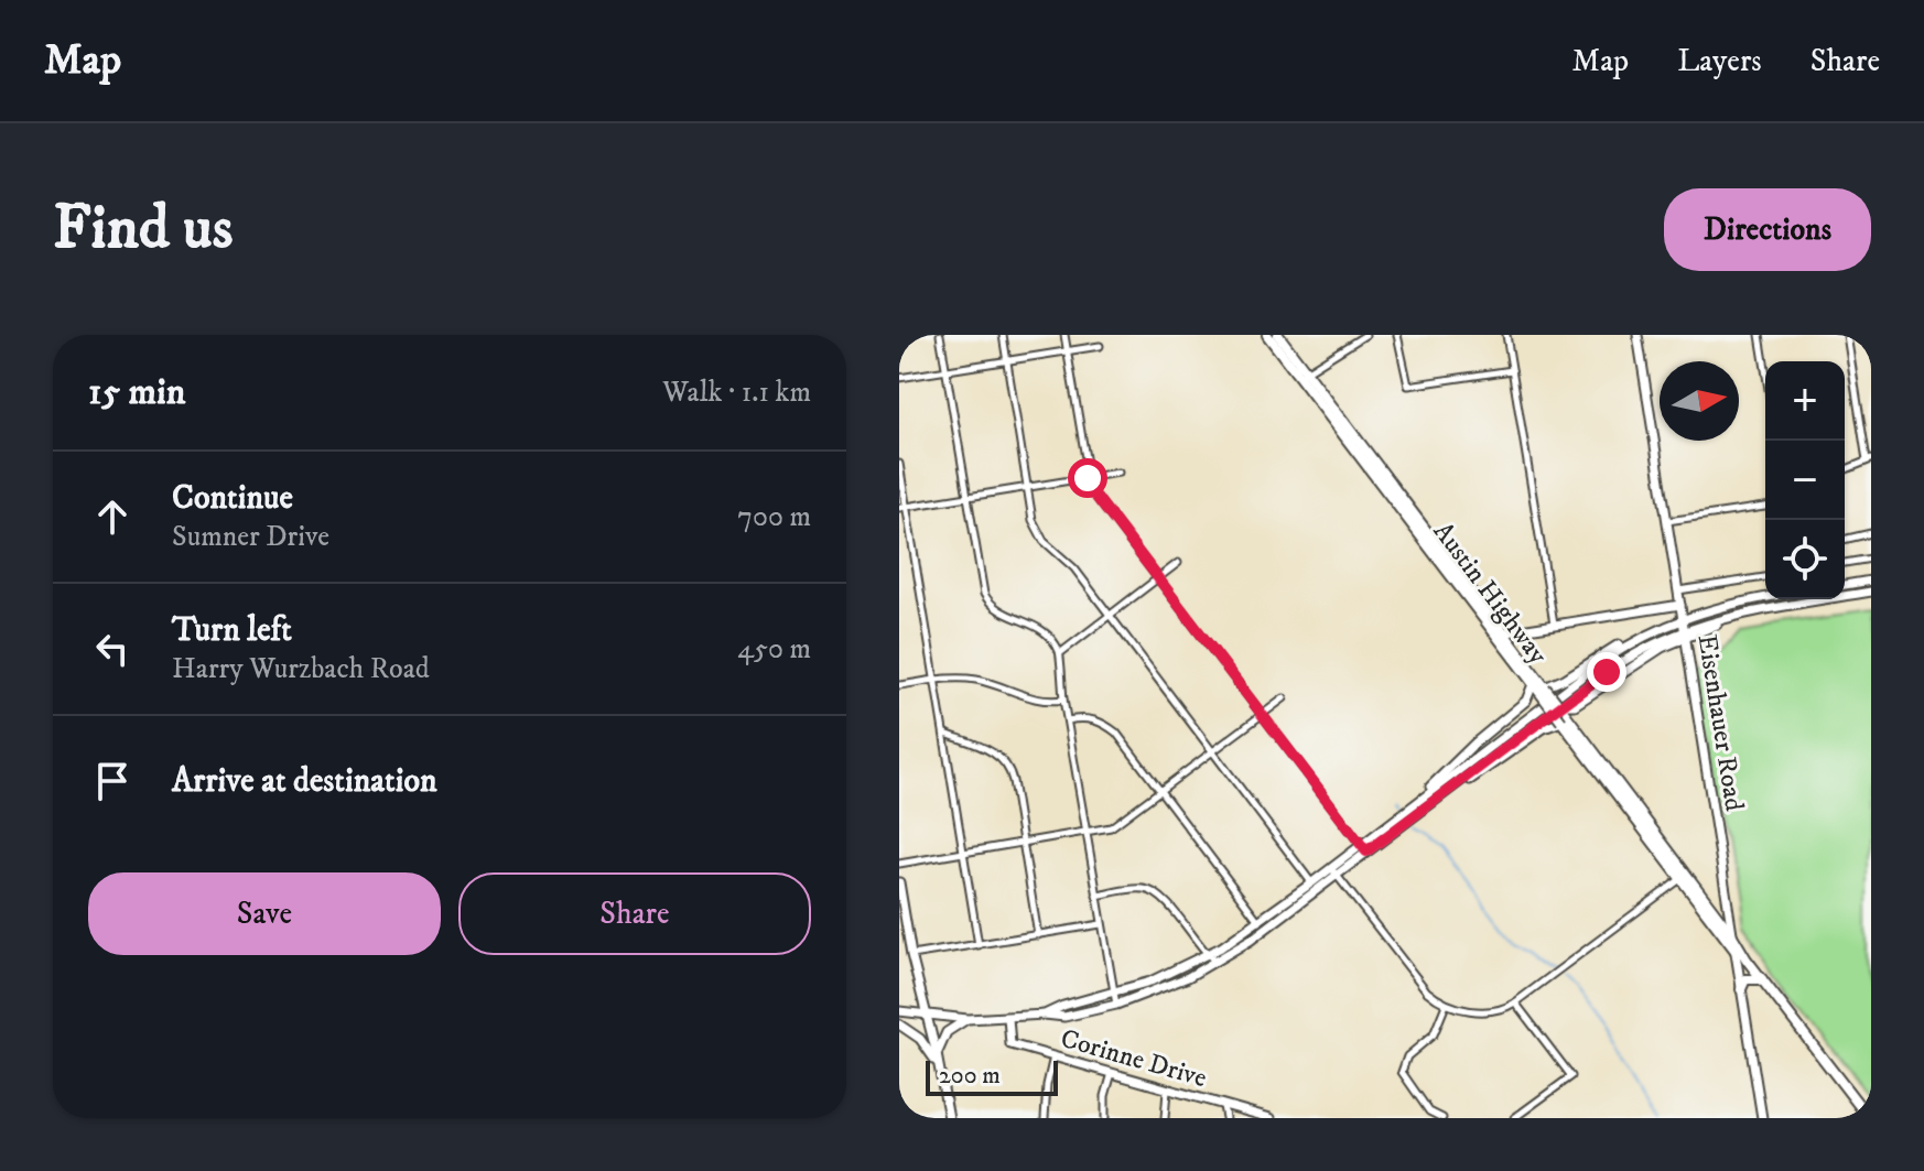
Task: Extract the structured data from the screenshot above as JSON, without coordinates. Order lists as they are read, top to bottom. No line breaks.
{"streets":{"main road":["Austin Highway","Eisenhauer Road","Corinne Drive"]},"crossings":[["Austin Highway","Eisenhauer Road"]],"scale_bar":"200 m","north":"right","page":{"header":"Map","nav":["Map","Layers","Share"],"buttons":["Directions",["Save","Share"]],"title":"Find us","heading":["15 min","Walk · 1.1 km"],"map_buttons":["+","−"],"list":[["Continue","Sumner Drive","700 m"],["Turn left","Harry Wurzbach Road","450 m"],"Arrive at destination"],"scale":"200 m"}}
